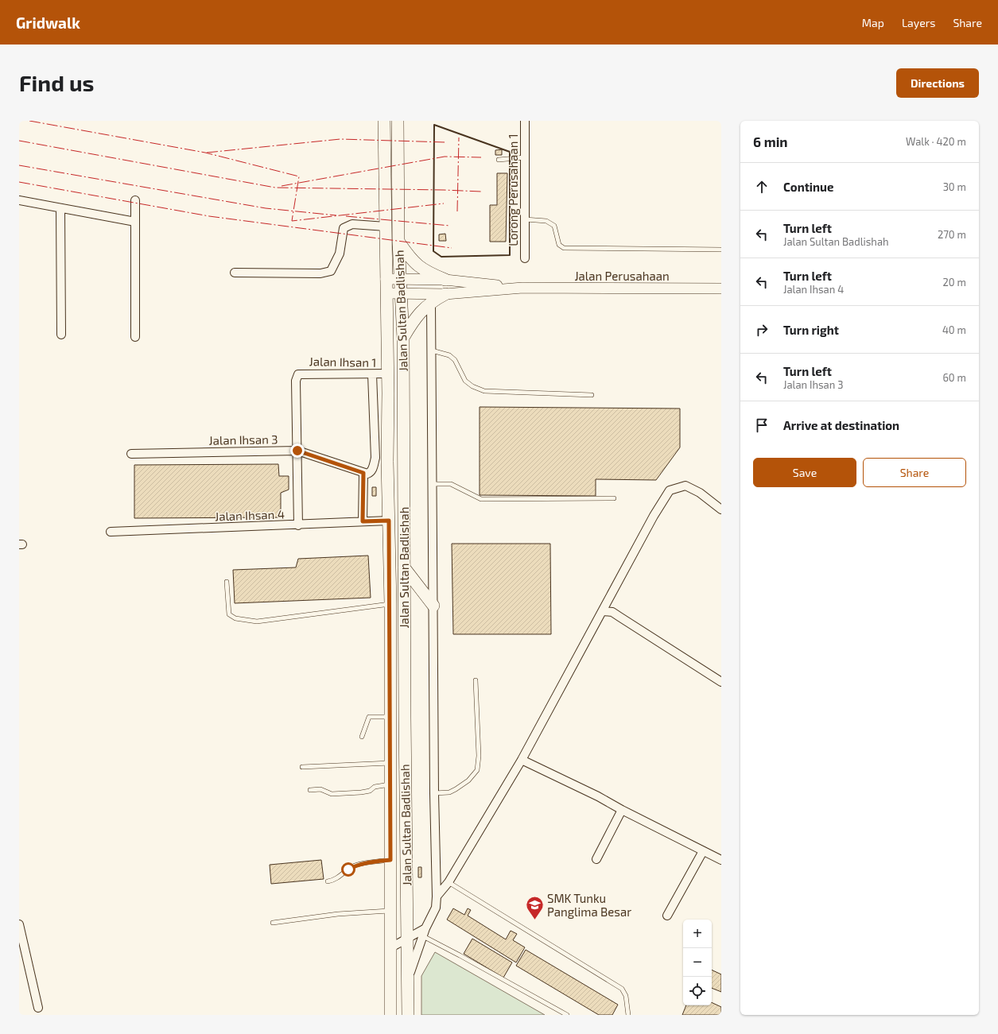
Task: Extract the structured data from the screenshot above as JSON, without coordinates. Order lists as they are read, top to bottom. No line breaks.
{"streets":{"main road":["Jalan Perusahaan","Jalan Sultan Badlishah"],"street":["Lorong Perusahaan 1","Jalan Ihsan 1","Jalan Ihsan 3","Jalan Ihsan 4"]},"crossings":[["Jalan Perusahaan","Jalan Sultan Badlishah"],["Jalan Sultan Badlishah","Jalan Ihsan 1"],["Jalan Sultan Badlishah","Jalan Ihsan 4"],["Jalan Ihsan 1","Jalan Ihsan 3"]],"places":{"school or university":["SMK Tunku Panglima Besar"]},"page":{"header":"Gridwalk","nav":["Map","Layers","Share"],"buttons":["Directions",["Save","Share"]],"title":"Find us","heading":["6 min","Walk · 420 m"],"list":[["Continue","30 m"],["Turn left","Jalan Sultan Badlishah","270 m"],["Turn left","Jalan Ihsan 4","20 m"],["Turn right","40 m"],["Turn left","Jalan Ihsan 3","60 m"],"Arrive at destination"],"map_buttons":["+","−"]}}
